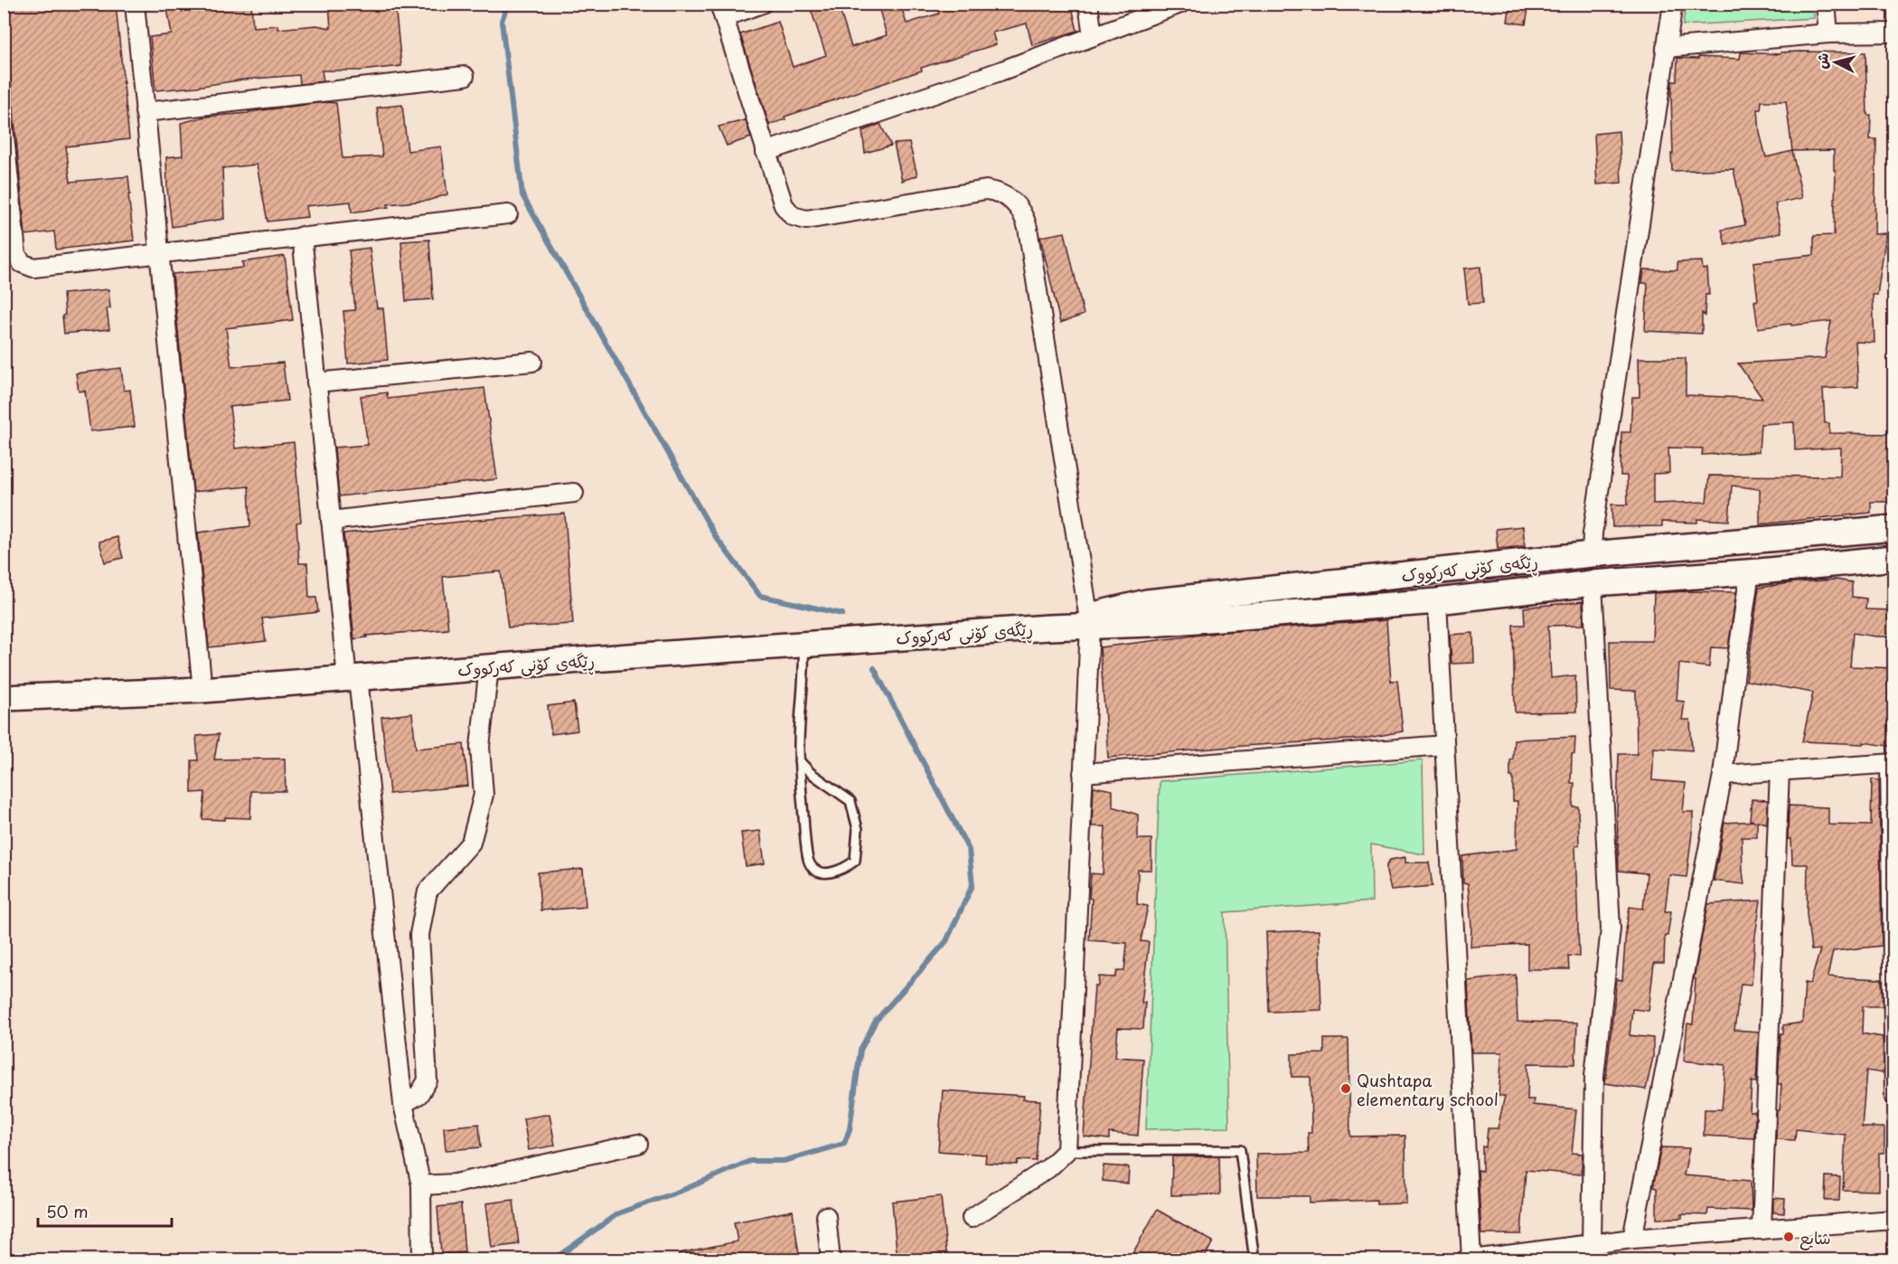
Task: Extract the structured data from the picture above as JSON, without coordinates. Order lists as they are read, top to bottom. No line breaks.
{"streets":{"street":["ڕێگەی کۆنی کەرکووک"]},"places":["Qushtapa elementary school","شايع"],"scale_bar":"50 m","north":"left"}
